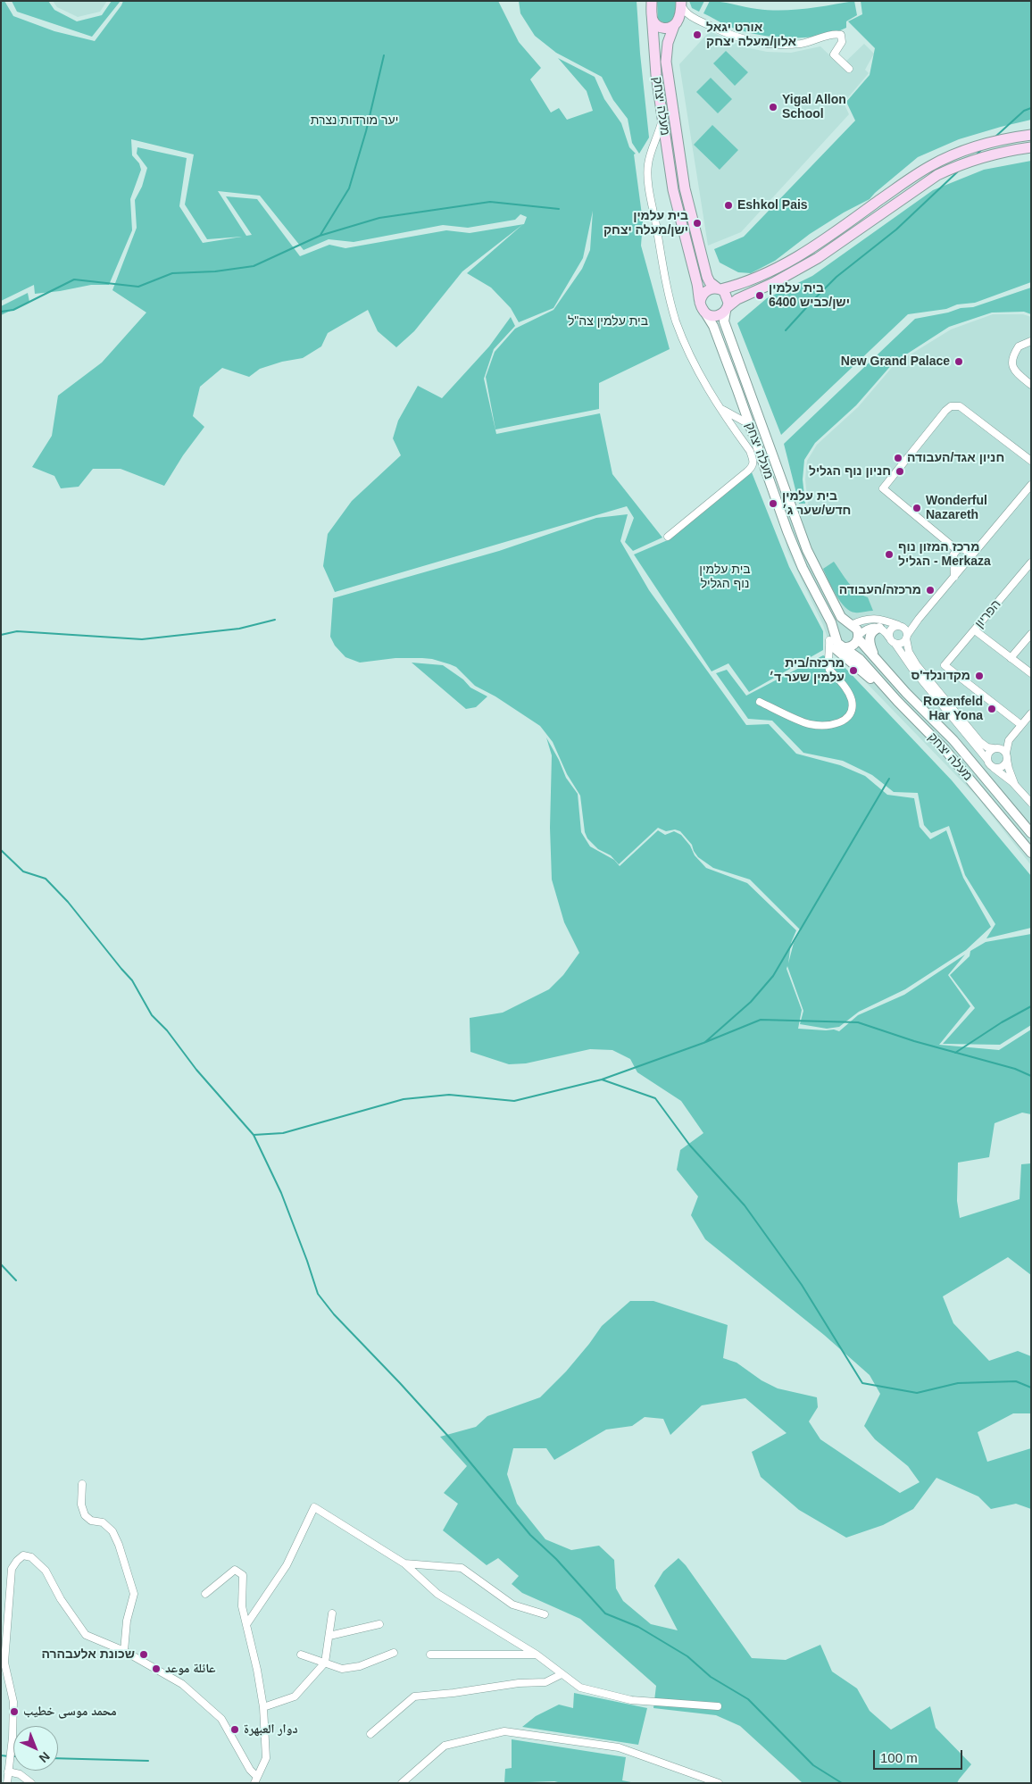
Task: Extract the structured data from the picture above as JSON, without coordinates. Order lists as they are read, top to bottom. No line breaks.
{"streets":{"main road":["מעלה יצחק"],"street":["הפריון"]},"parks":["יער מורדות נצרת","בית עלמין צה\"ל","בית עלמין נוף הגליל"],"places":["אורט יגאל אלון/מעלה יצחק","Yigal Allon School","Eshkol Pais","בית עלמין ישן/מעלה יצחק","בית עלמין ישן/כביש 6400","New Grand Palace","חניון אגד/העבודה","חניון נוף הגליל","בית עלמין חדש/שער ג׳","Wonderful Nazareth","מרכז המזון נוף הגליל - Merkaza","מרכזה/העבודה","מרכזה/בית עלמין שער ד׳","מקדונלד'ס","Rozenfeld Har Yona","שכונת אלעבהרה","عائلة موعد","محمد موسى خطيب","دوار العبهرة"],"scale_bar":"100 m","north":"bottom right"}
